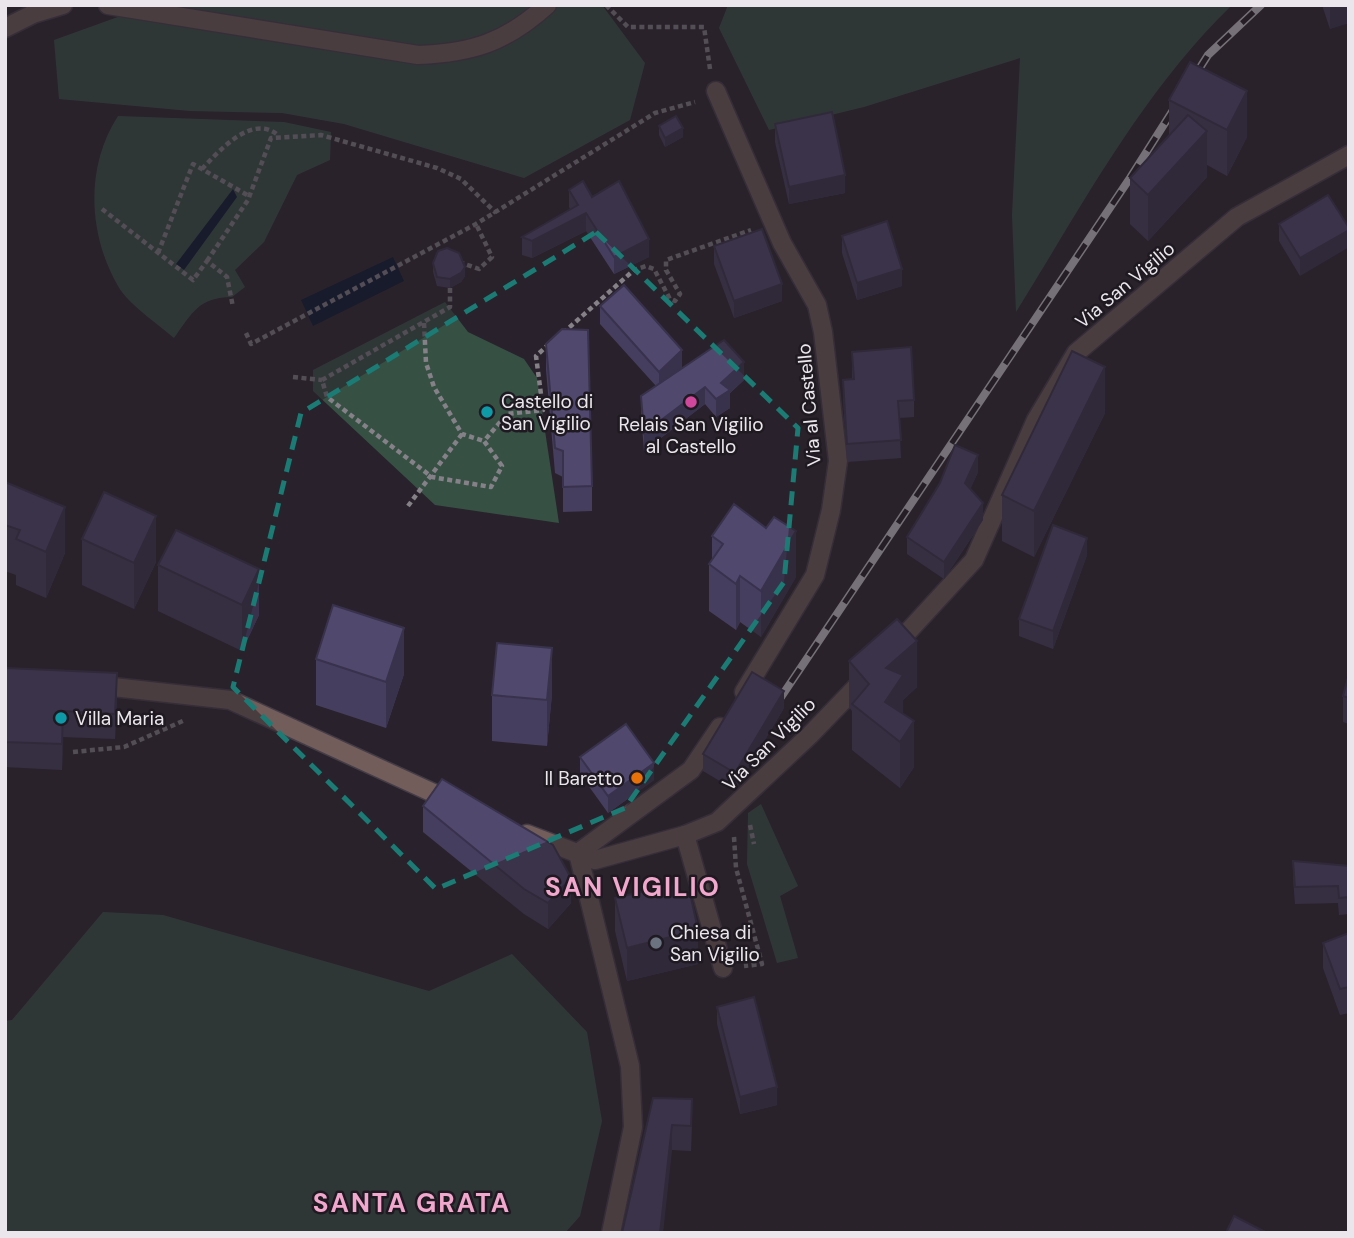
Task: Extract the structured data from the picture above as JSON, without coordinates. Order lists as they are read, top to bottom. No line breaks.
{"streets":{"street":["Via San Vigilio","Via al Castello"]},"crossings":[["Via San Vigilio","Via al Castello"]],"districts":["SAN VIGILIO","SANTA GRATA"],"places":["Relais San Vigilio al Castello","Castello di San Vigilio","Villa Maria","Il Baretto","Chiesa di San Vigilio"]}
